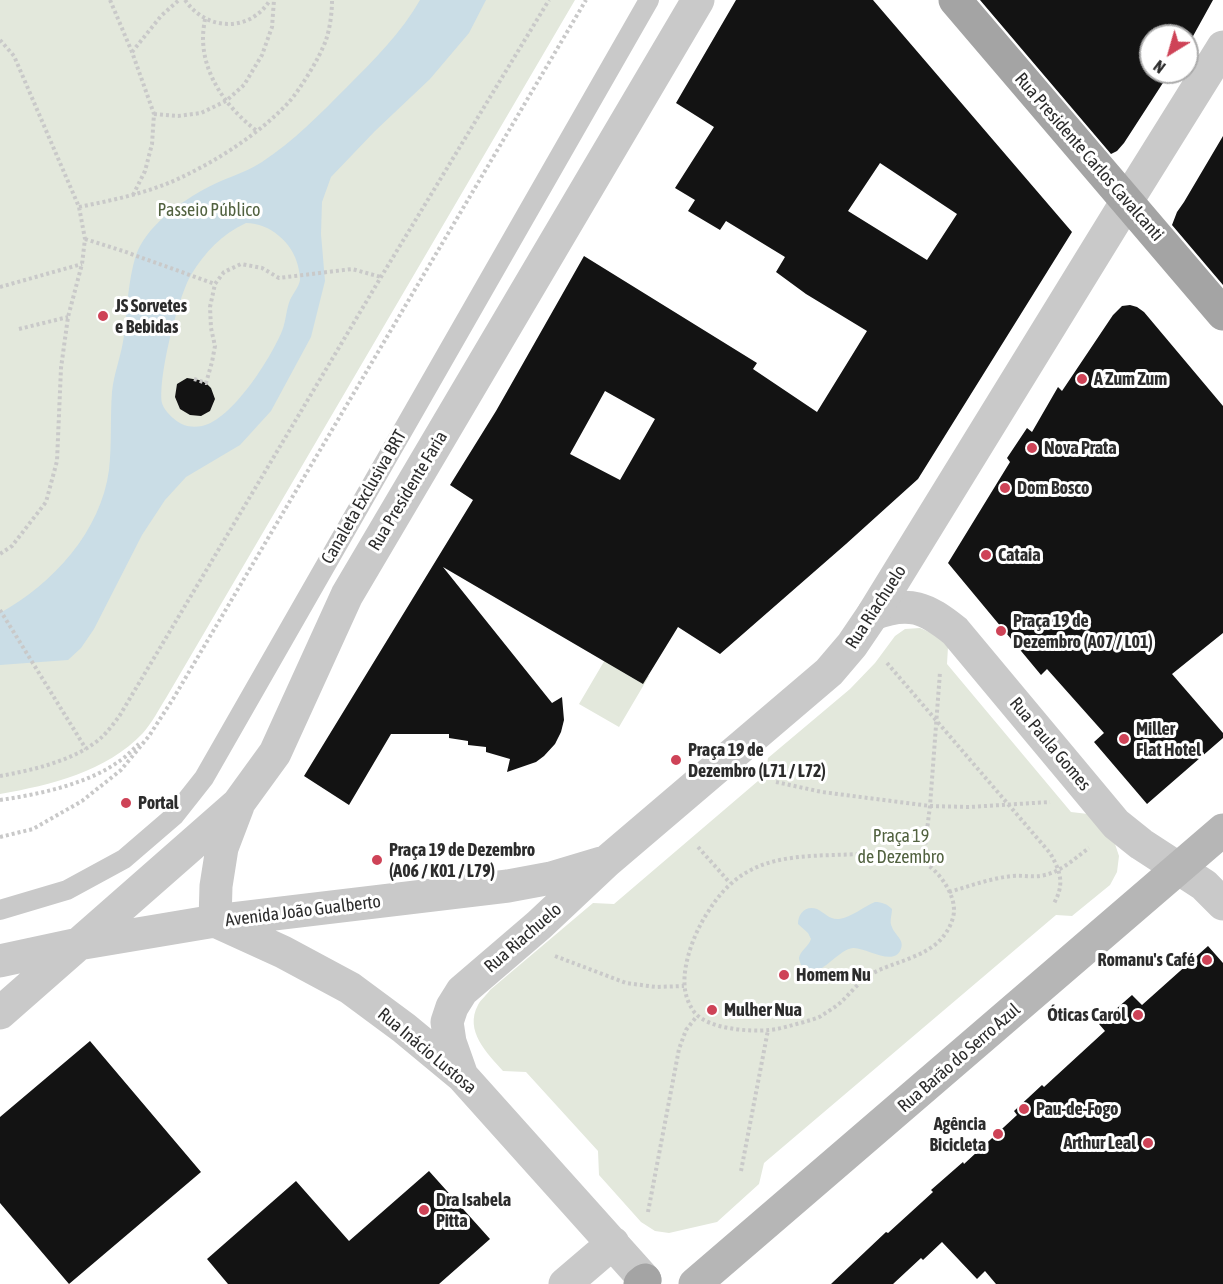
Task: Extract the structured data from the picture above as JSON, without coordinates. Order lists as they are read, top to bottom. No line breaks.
{"streets":{"main road":["Rua Presidente Carlos Cavalcanti","Rua Barão do Serro Azul"],"street":["Rua Presidente Faria","Rua Riachuelo","Rua Paula Gomes","Avenida João Gualberto","Rua Inácio Lustosa"],"lane":["Canaleta Exclusiva BRT"]},"crossings":[["Rua Presidente Carlos Cavalcanti","Rua Riachuelo"],["Rua Presidente Faria","Avenida João Gualberto"],["Rua Riachuelo","Rua Paula Gomes"],["Rua Riachuelo","Avenida João Gualberto"],["Rua Riachuelo","Rua Inácio Lustosa"],["Rua Paula Gomes","Rua Barão do Serro Azul"],["Avenida João Gualberto","Rua Inácio Lustosa"]],"parks":["Passeio Público","Praça 19 de Dezembro"],"places":["JS Sorvetes e Bebidas","A Zum Zum","Nova Prata","Dom Bosco","Cataia","Praça 19 de Dezembro (A07 / L01)","Miller Flat Hotel","Praça 19 de Dezembro (L71 / L72)","Portal","Praça 19 de Dezembro (A06 / K01 / L79)","Romanu's Café","Homem Nu","Mulher Nua","Óticas Carol","Pau-de-Fogo","Agência Bicicleta","Arthur Leal","Dra Isabela Pitta"],"north":"bottom left"}
